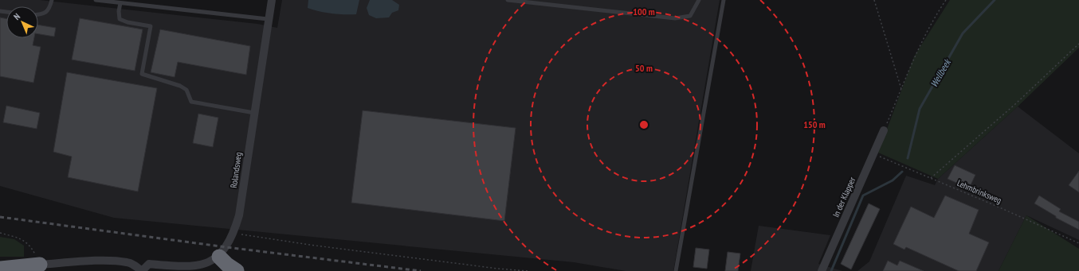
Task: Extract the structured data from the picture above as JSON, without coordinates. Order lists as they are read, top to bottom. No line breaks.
{"streets":{"street":["Rolandsweg","In der Klapper"],"path":["Lehmbrinksweg"]},"crossings":[["Lehmbrinksweg","In der Klapper"]],"water":["Wellbeek"],"north":"top left","rings":["100 m","50 m","150 m"]}
